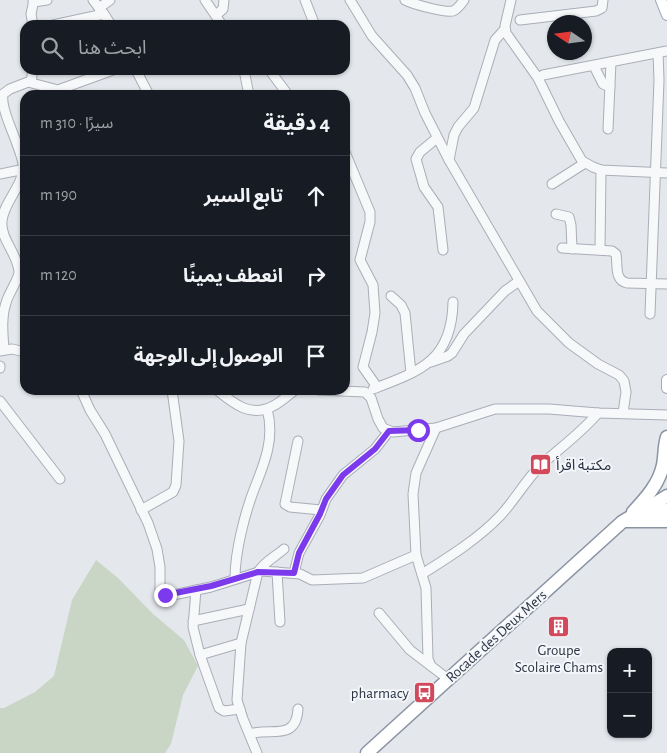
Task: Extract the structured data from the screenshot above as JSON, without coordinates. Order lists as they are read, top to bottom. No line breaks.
{"streets":{"highway":["Rocade des Deux Mers"]},"places":{"library":["مكتبة اقرأ"],"building":["Groupe Scolaire Chams"],"bus stop":["pharmacy"]},"north":"left","page":{"search":"ابحث هنا","heading":["4 دقيقة","سيرًا · 310 m"],"list":[["تابع السير","190 m"],["انعطف يمينًا","120 m"],"الوصول إلى الوجهة"],"map_buttons":["+","−"]}}
